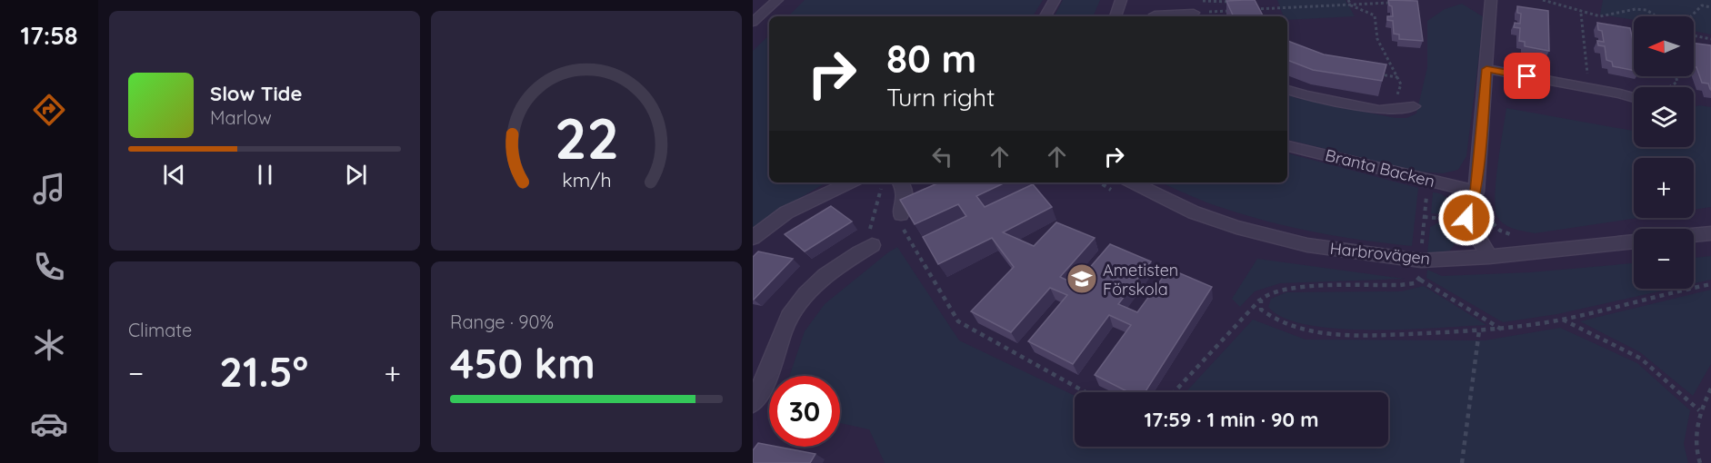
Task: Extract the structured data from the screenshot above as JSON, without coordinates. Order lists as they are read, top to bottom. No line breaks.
{"streets":{"street":["Branta Backen","Harbrovägen"]},"places":{"school or university":["Ametisten Förskola"]},"north":"left","page":{"tabs":"17:58","map_buttons":["+","−"],"turn":["80 m","Turn right"],"song":["Slow Tide","Marlow"],"tile":["Climate",["Range · 90%","450 km"]],"heat":["−","21.5°","+"],"limit":"30","trip":"17:59 · 1 min · 90 m","gauge":["22","km/h"]}}
